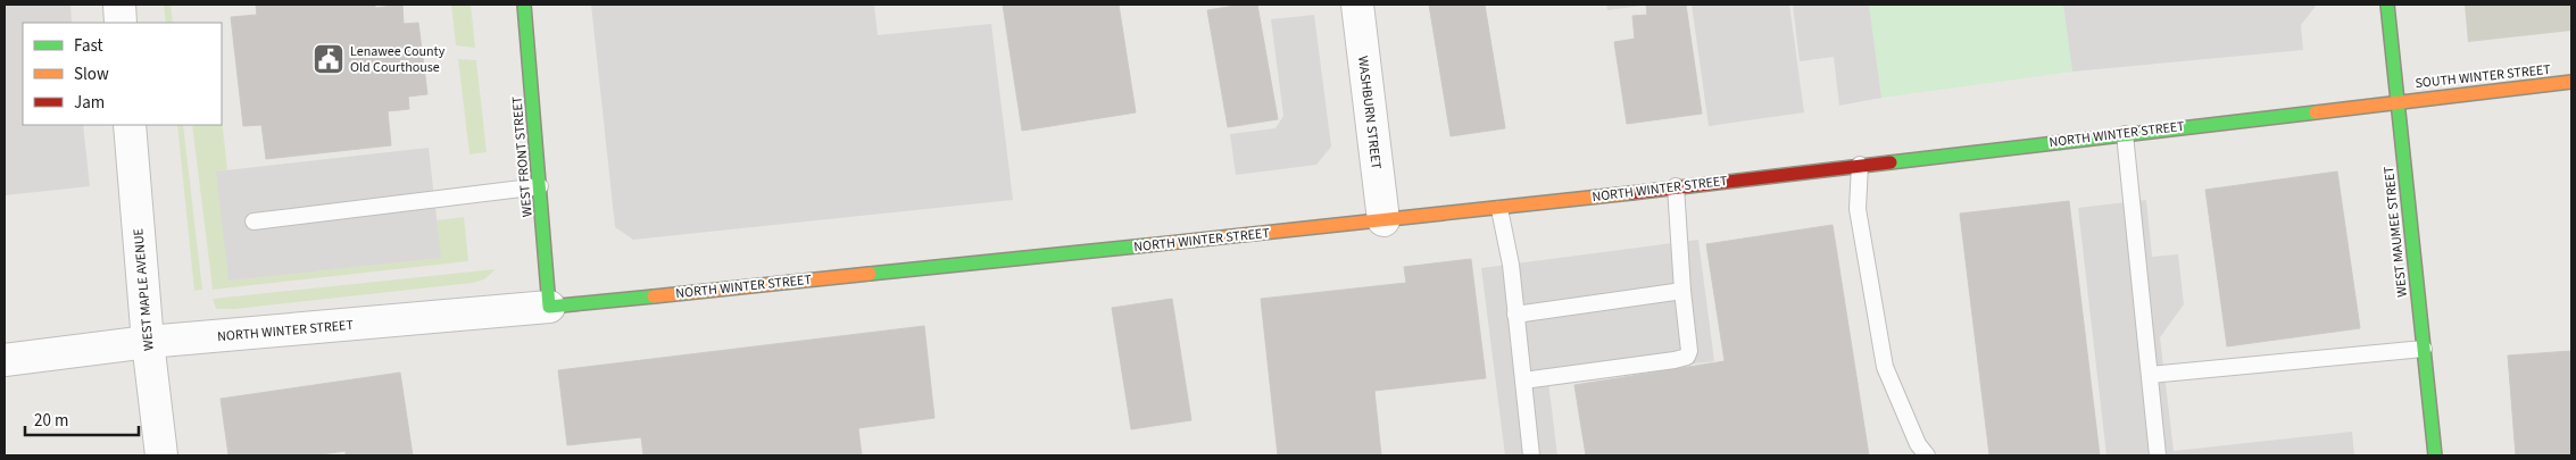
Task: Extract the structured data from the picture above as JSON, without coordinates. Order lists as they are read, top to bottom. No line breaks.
{"streets":{"street":["SOUTH WINTER STREET","WASHBURN STREET","NORTH WINTER STREET","WEST FRONT STREET","WEST MAUMEE STREET","WEST MAPLE AVENUE"]},"crossings":[["SOUTH WINTER STREET","NORTH WINTER STREET"],["SOUTH WINTER STREET","WEST MAUMEE STREET"],["WASHBURN STREET","NORTH WINTER STREET"],["NORTH WINTER STREET","WEST FRONT STREET"],["NORTH WINTER STREET","WEST MAUMEE STREET"],["NORTH WINTER STREET","WEST MAPLE AVENUE"]],"places":{"public building":["Lenawee County Old Courthouse"]},"legend":["Fast","Slow","Jam"],"scale_bar":"20 m"}
